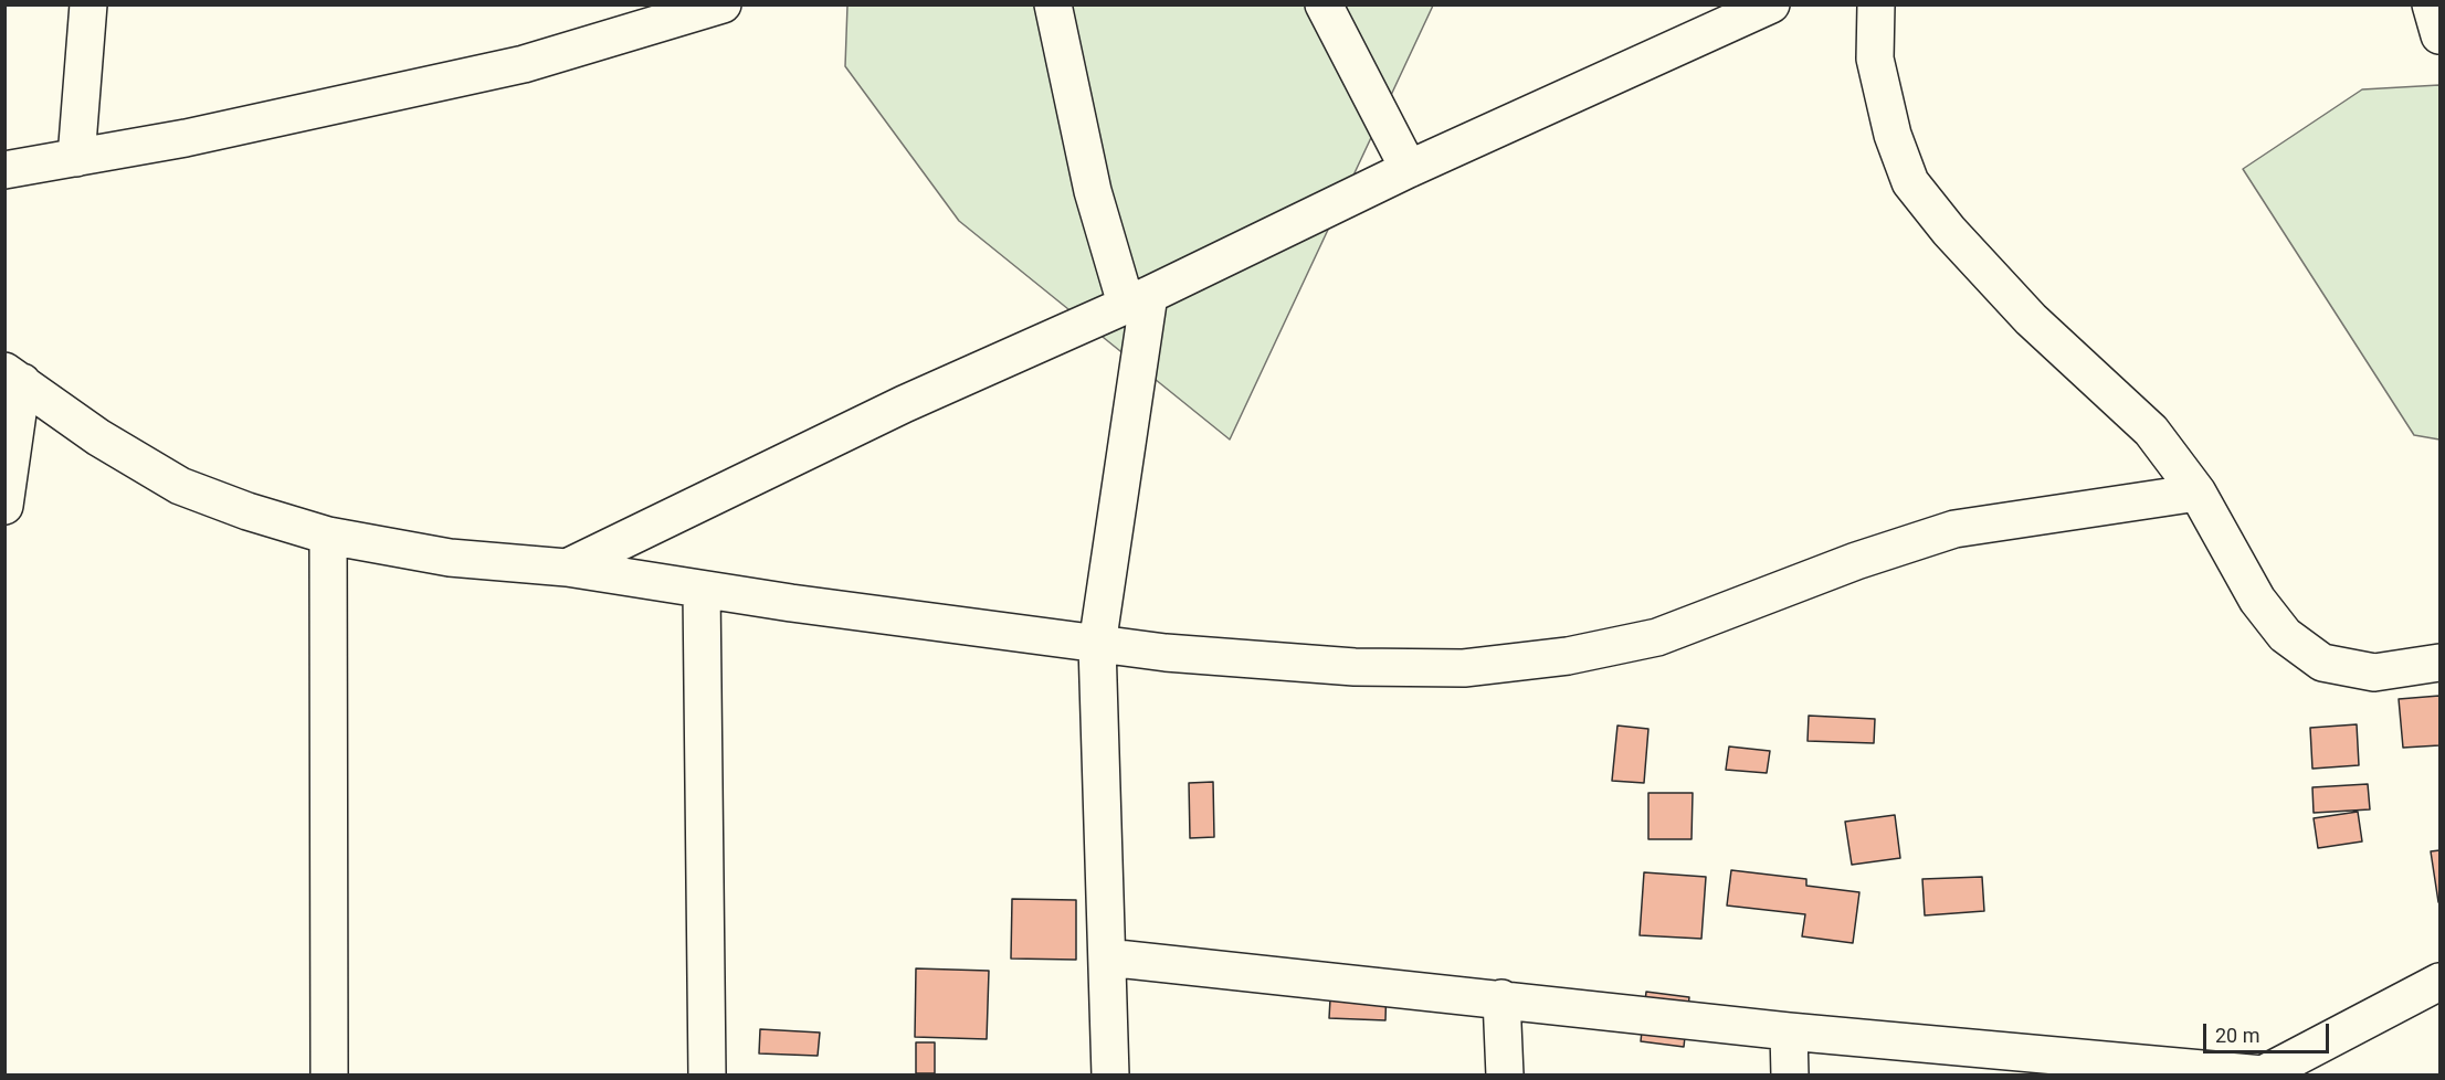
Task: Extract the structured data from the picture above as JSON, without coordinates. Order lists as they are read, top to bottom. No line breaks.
{"scale_bar":"20 m"}
